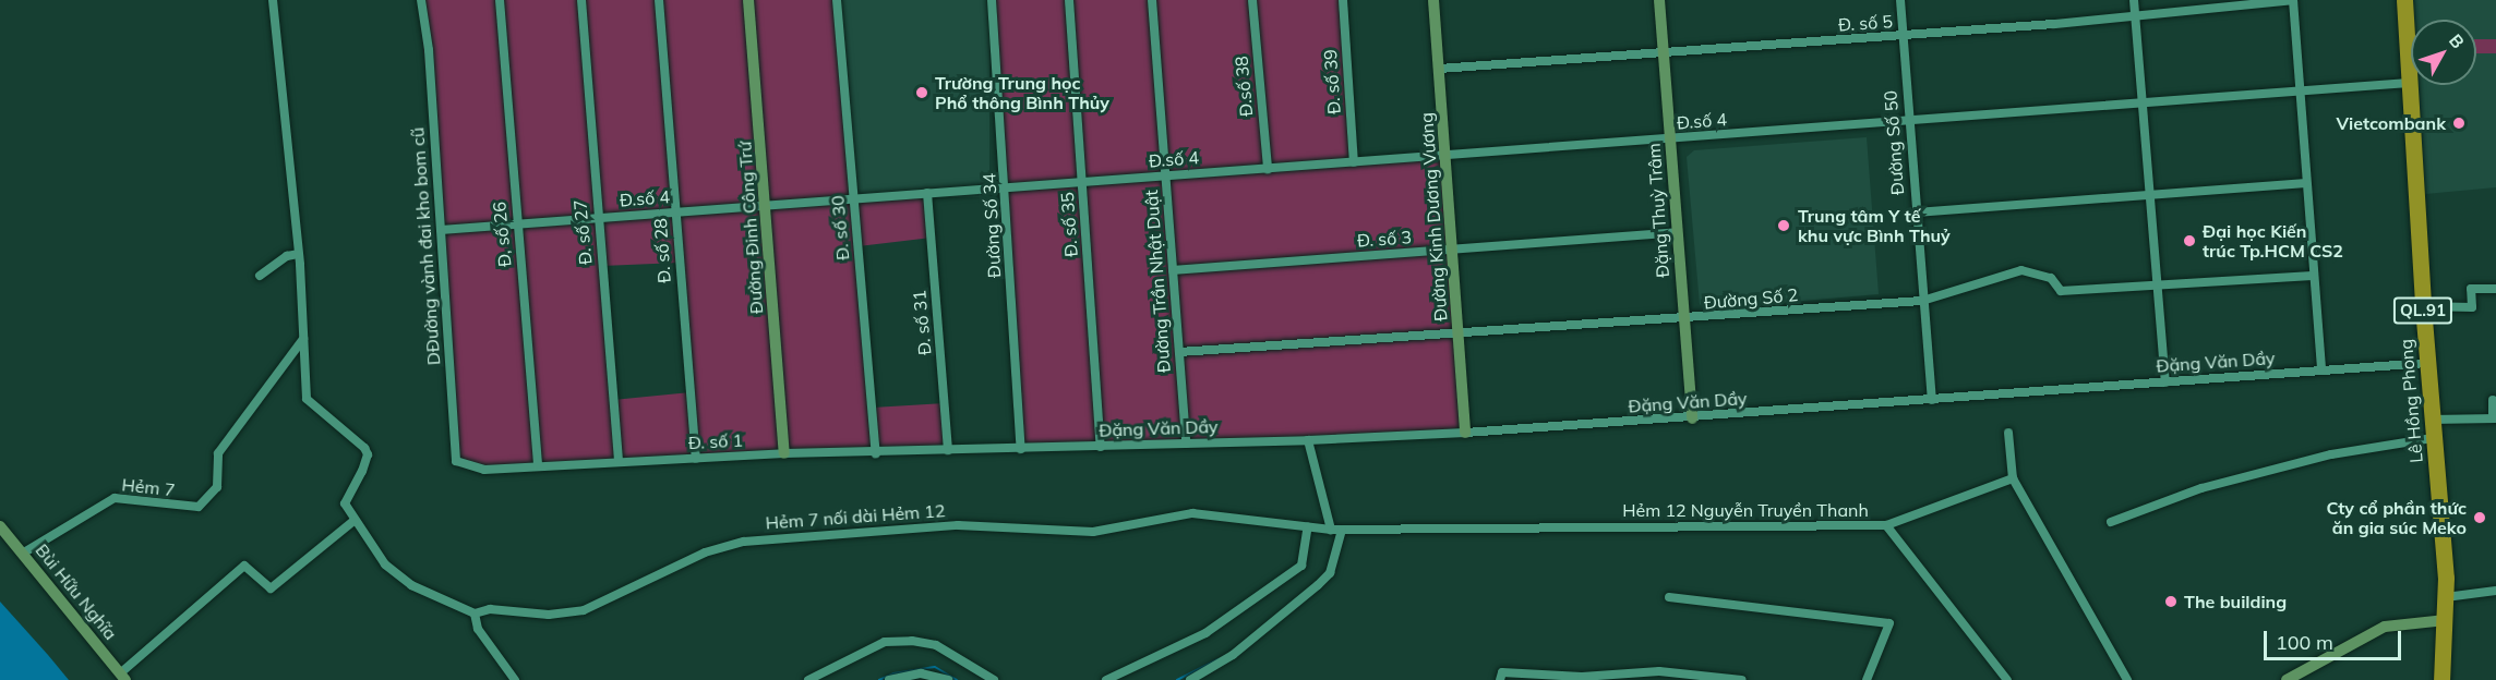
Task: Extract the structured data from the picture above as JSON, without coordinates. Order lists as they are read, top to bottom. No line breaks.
{"streets":{"highway":["QL.91","Lê Hồng Phong"],"street":["Đ. số 5","Đ. số 39","Đ.số 38","Đ.số 4","Đường Số 50","Đặng Thuỳ Trâm","Đường Kinh Dương Vương","Đ. số 35","Đường Số 34","Đường Đinh Công Trứ","Đ. số 30","Đ. số 27","Đ, số 26","Đ. số 3","DĐường vành đai kho bom cũ","Đ. số 28","Đường Trần Nhật Duật","Đường Số 2","Đ. số 31","Đặng Văn Dầy","Đ. số 1","Hẻm 7","Hẻm 12 Nguyễn Truyền Thanh","Hẻm 7 nối dài Hẻm 12","Bùi Hữu Nghĩa"]},"crossings":[["Đ. số 5","Đường Số 50"],["Đ. số 5","Đặng Thuỳ Trâm"],["Đ. số 5","Đường Kinh Dương Vương"],["Đ. số 39","Đ.số 4"],["Đ.số 38","Đ.số 4"],["Đ.số 4","Đường Số 50"],["Đ.số 4","Đặng Thuỳ Trâm"],["Đ.số 4","Đường Kinh Dương Vương"],["Đ.số 4","Đ. số 35"],["Đ.số 4","Đường Số 34"],["Đ.số 4","Đường Đinh Công Trứ"],["Đ.số 4","Đ. số 30"],["Đ.số 4","Đ. số 27"],["Đ.số 4","Đ, số 26"],["Đ.số 4","DĐường vành đai kho bom cũ"],["Đ.số 4","Đ. số 28"],["Đ.số 4","Đường Trần Nhật Duật"],["Đ.số 4","Đ. số 31"],["Đ.số 4","Lê Hồng Phong"],["Đường Số 50","Đường Số 2"],["Đường Số 50","Đặng Văn Dầy"],["Đặng Thuỳ Trâm","Đ. số 3"],["Đặng Thuỳ Trâm","Đường Số 2"],["Đặng Thuỳ Trâm","Đặng Văn Dầy"],["Đường Kinh Dương Vương","Đ. số 3"],["Đường Kinh Dương Vương","Đường Số 2"],["Đường Kinh Dương Vương","Đặng Văn Dầy"],["Đ. số 35","Đặng Văn Dầy"],["Đường Số 34","Đặng Văn Dầy"],["Đường Đinh Công Trứ","Đ. số 1"],["Đ. số 30","Đ. số 1"],["Đ. số 27","Đ. số 1"],["Đ, số 26","Đ. số 1"],["Đ. số 3","Đường Trần Nhật Duật"],["DĐường vành đai kho bom cũ","Đ. số 1"],["Đ. số 28","Đ. số 1"],["Đường Trần Nhật Duật","Đường Số 2"],["Đường Trần Nhật Duật","Đặng Văn Dầy"],["Đ. số 31","Đặng Văn Dầy"],["Đ. số 31","Đ. số 1"],["Đặng Văn Dầy","Lê Hồng Phong"],["Đặng Văn Dầy","Đ. số 1"],["Hẻm 7","Bùi Hữu Nghĩa"],["Hẻm 12 Nguyễn Truyền Thanh","Hẻm 7 nối dài Hẻm 12"]],"places":["Trường Trung học Phổ thông Bình Thủy","Vietcombank","Trung tâm Y tế khu vực Bình Thuỷ","Đại học Kiến trúc Tp.HCM CS2","Cty cổ phần thức ăn gia súc Meko","The building"],"scale_bar":"100 m","north":"top right"}
